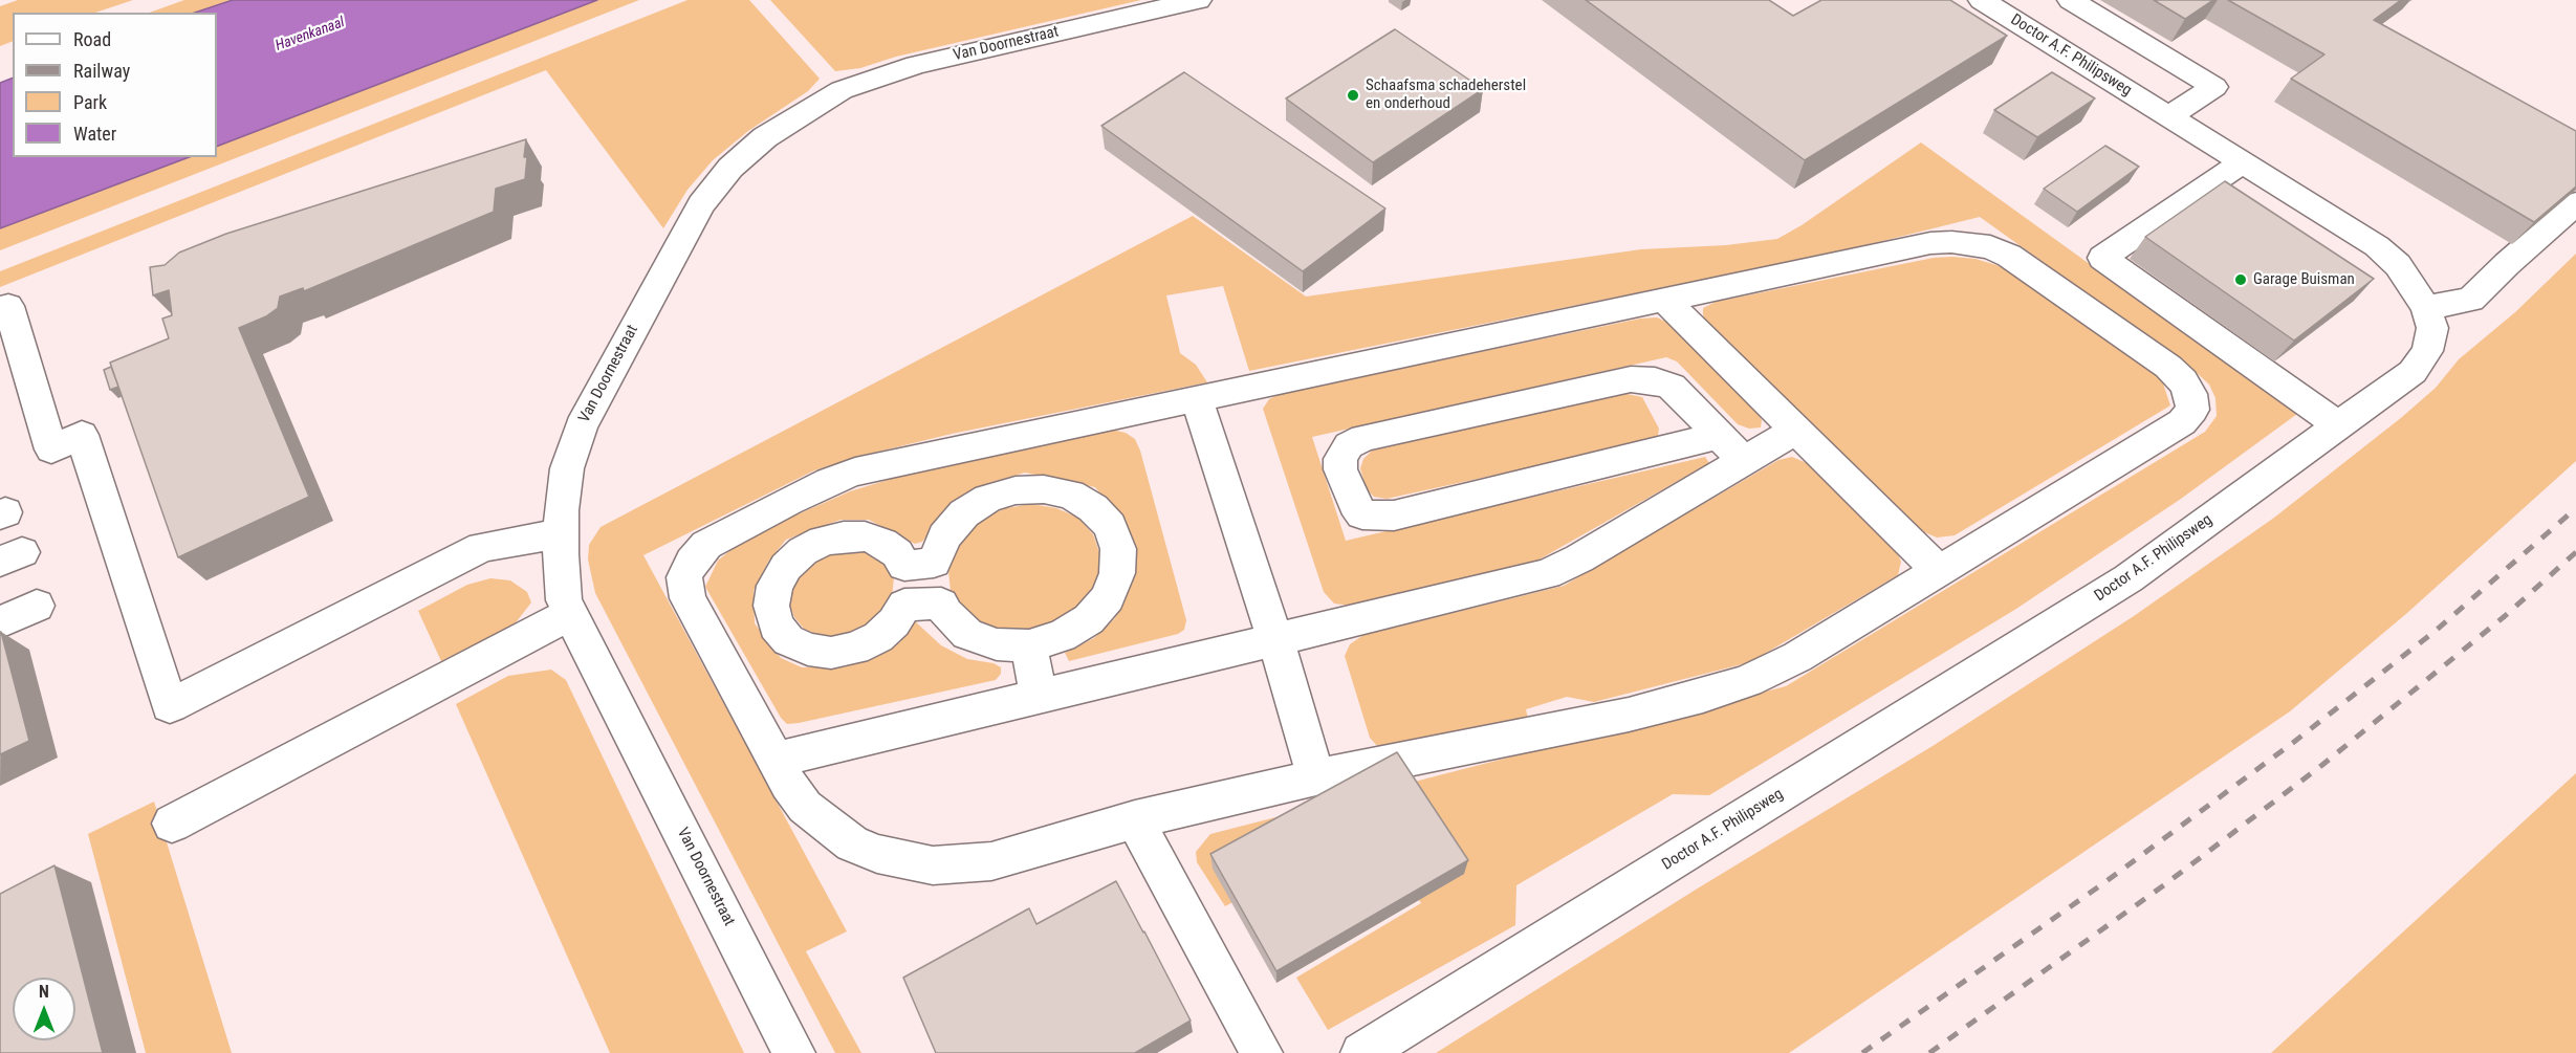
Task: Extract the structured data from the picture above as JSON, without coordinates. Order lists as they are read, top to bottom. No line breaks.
{"streets":{"street":["Van Doornestraat","Doctor A.F. Philipsweg"]},"water":["Havenkanaal"],"places":["Schaafsma schadeherstel en onderhoud","Garage Buisman"],"legend":["Road","Railway","Park","Water"],"north":"top"}
